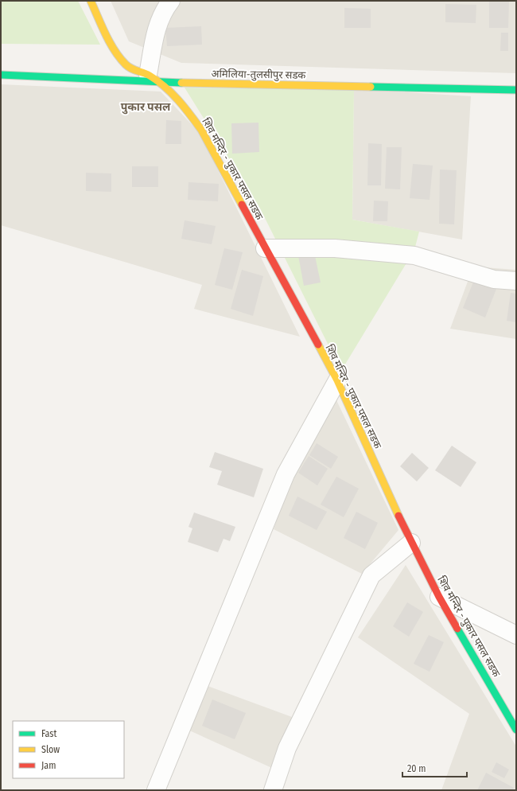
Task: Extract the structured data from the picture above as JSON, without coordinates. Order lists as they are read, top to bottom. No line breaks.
{"streets":{"street":["अमिलिया-तुलसीपुर सडक","शिव मन्दिर - पुकार पसल सडक"]},"crossings":[["अमिलिया-तुलसीपुर सडक","शिव मन्दिर - पुकार पसल सडक"]],"districts":["पुकार पसल"],"legend":["Fast","Slow","Jam"],"scale_bar":"20 m"}
